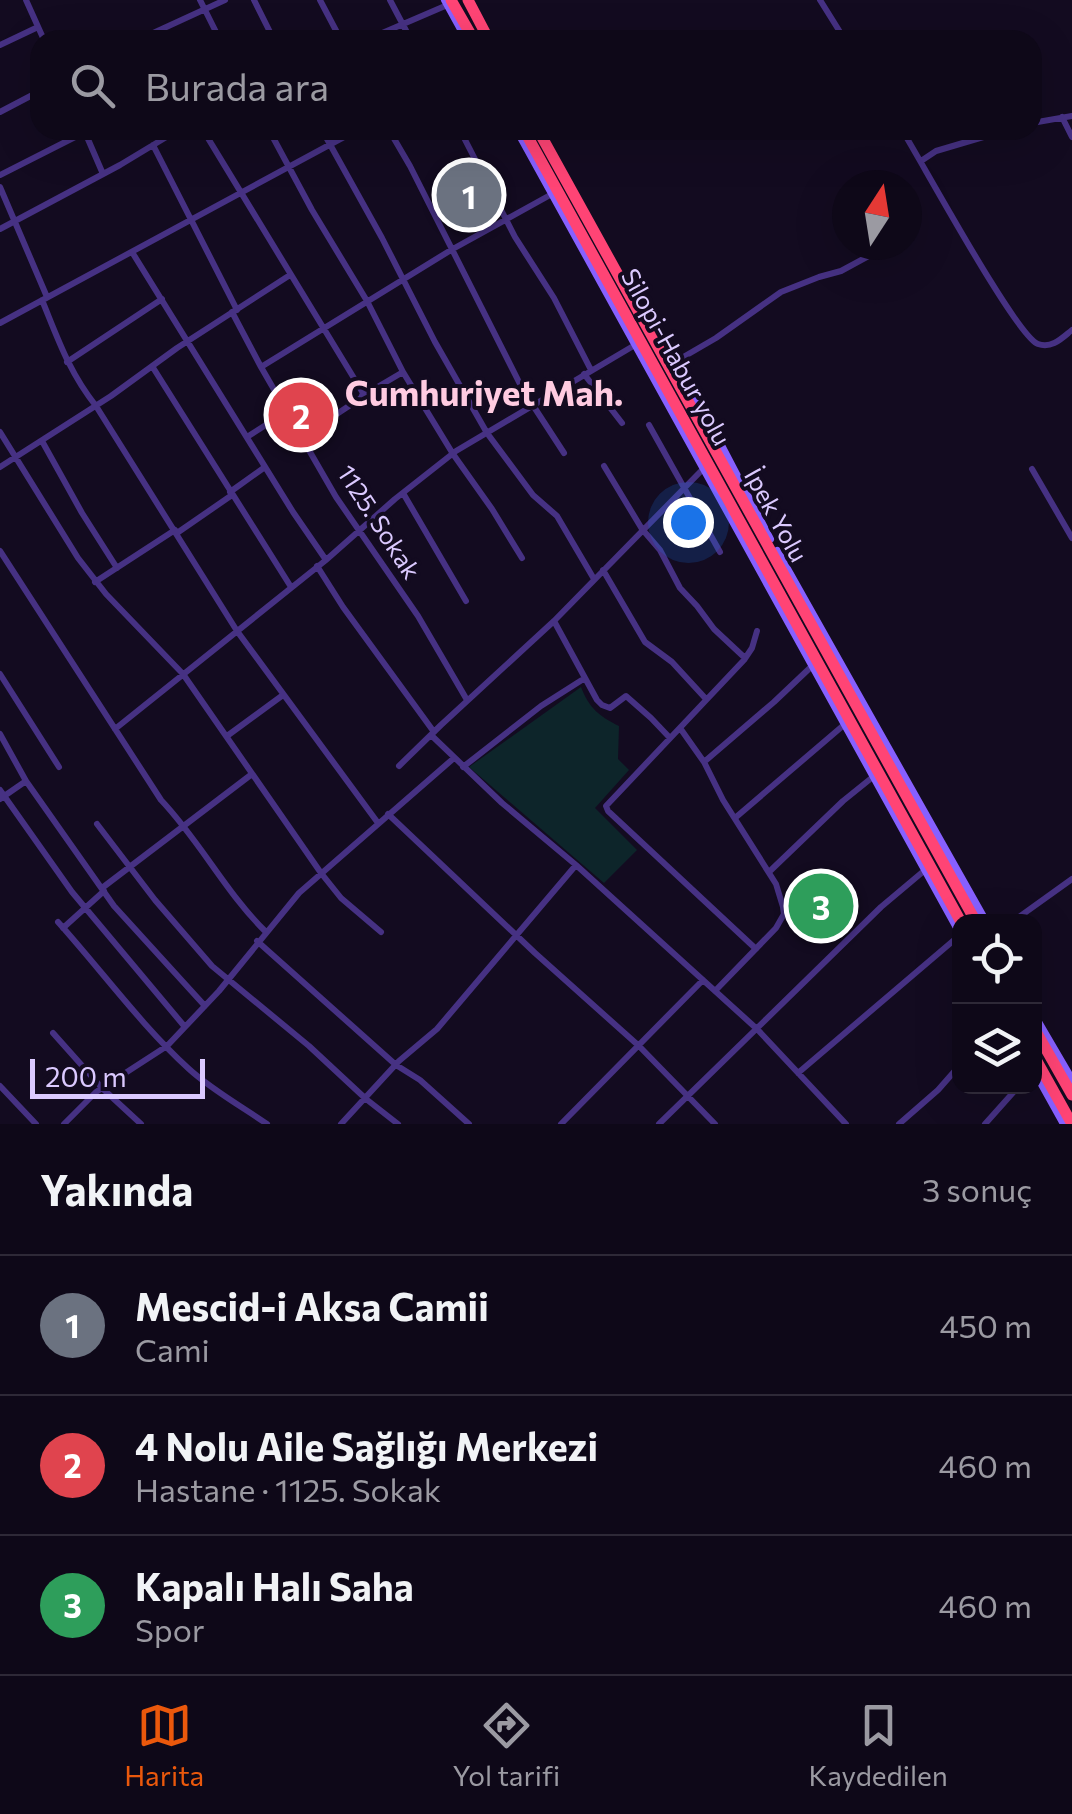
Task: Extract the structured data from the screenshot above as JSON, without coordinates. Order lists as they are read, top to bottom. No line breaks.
{"streets":{"highway":["Silopi-Habur yolu","İpek Yolu"],"street":["1125. Sokak"]},"crossings":[["Silopi-Habur yolu","İpek Yolu"]],"districts":["Cumhuriyet Mah."],"scale_bar":"200 m","north":"top","page":{"search":"Burada ara","pins":["1","2","3"],"scale":"200 m","heading":["Yakında","3 sonuç"],"list":[{"mark":"1","name":"Mescid-i Aksa Camii","note":"Cami","value":"450 m"},{"mark":"2","name":"4 Nolu Aile Sağlığı Merkezi","note":"Hastane · 1125. Sokak","value":"460 m"},{"mark":"3","name":"Kapalı Halı Saha","note":"Spor","value":"460 m"}],"nav":["Harita","Yol tarifi","Kaydedilen"]}}
